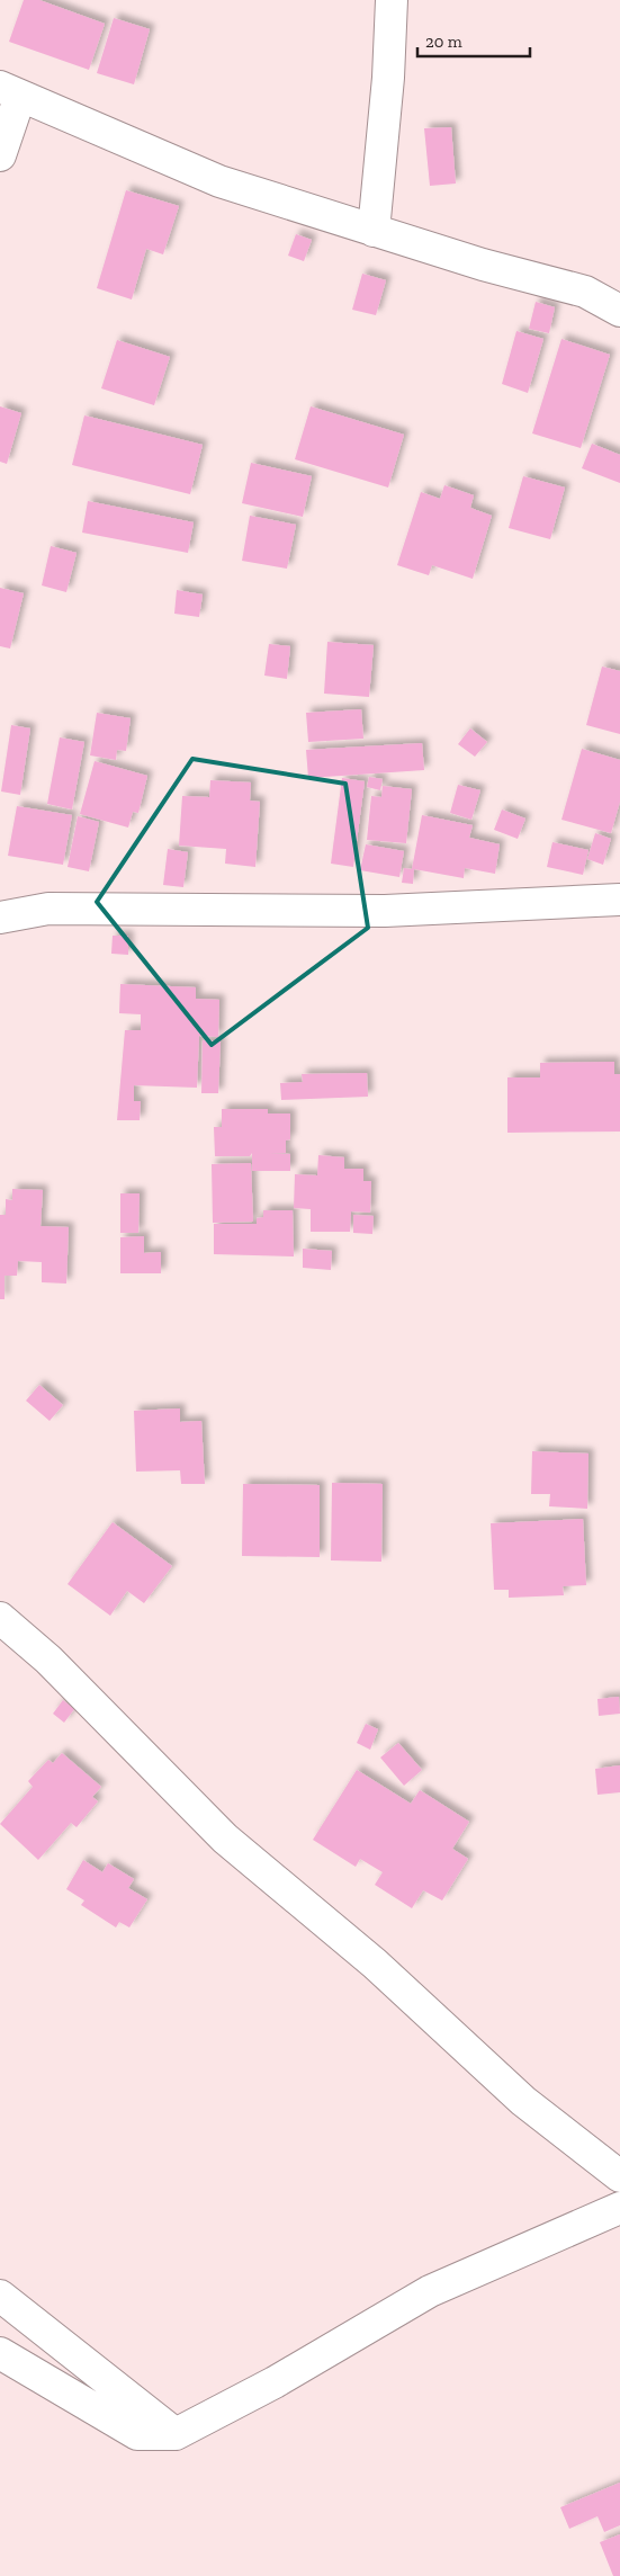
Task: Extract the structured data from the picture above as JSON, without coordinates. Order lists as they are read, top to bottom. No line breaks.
{"scale_bar":"20 m"}
